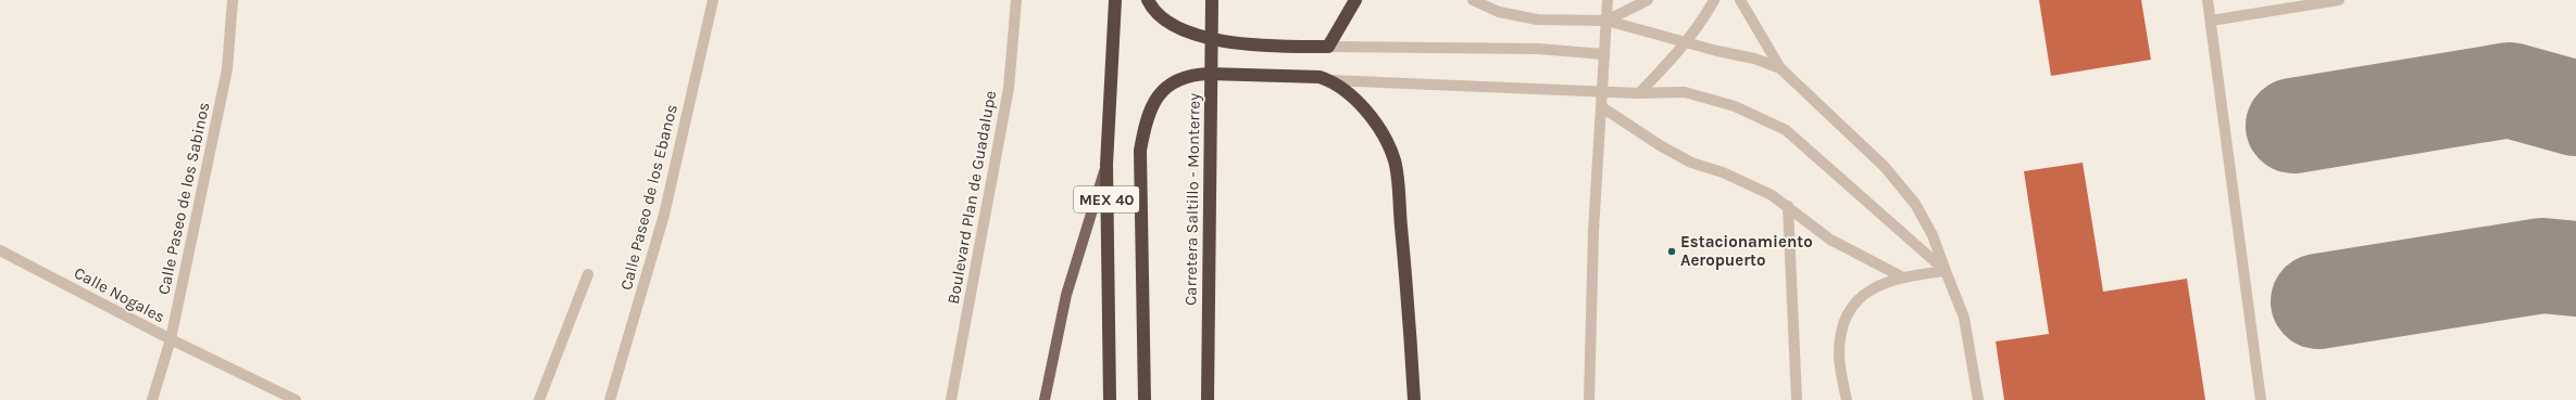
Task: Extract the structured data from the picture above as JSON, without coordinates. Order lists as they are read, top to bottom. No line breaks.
{"streets":{"highway":["MEX 40","Carretera Saltillo - Monterrey"],"street":["Calle Paseo de los Ebanos","Boulevard Plan de Guadalupe","Calle Paseo de los Sabinos","Calle Nogales"]},"crossings":[["Calle Paseo de los Sabinos","Calle Nogales"]],"places":["Estacionamiento Aeropuerto"]}
